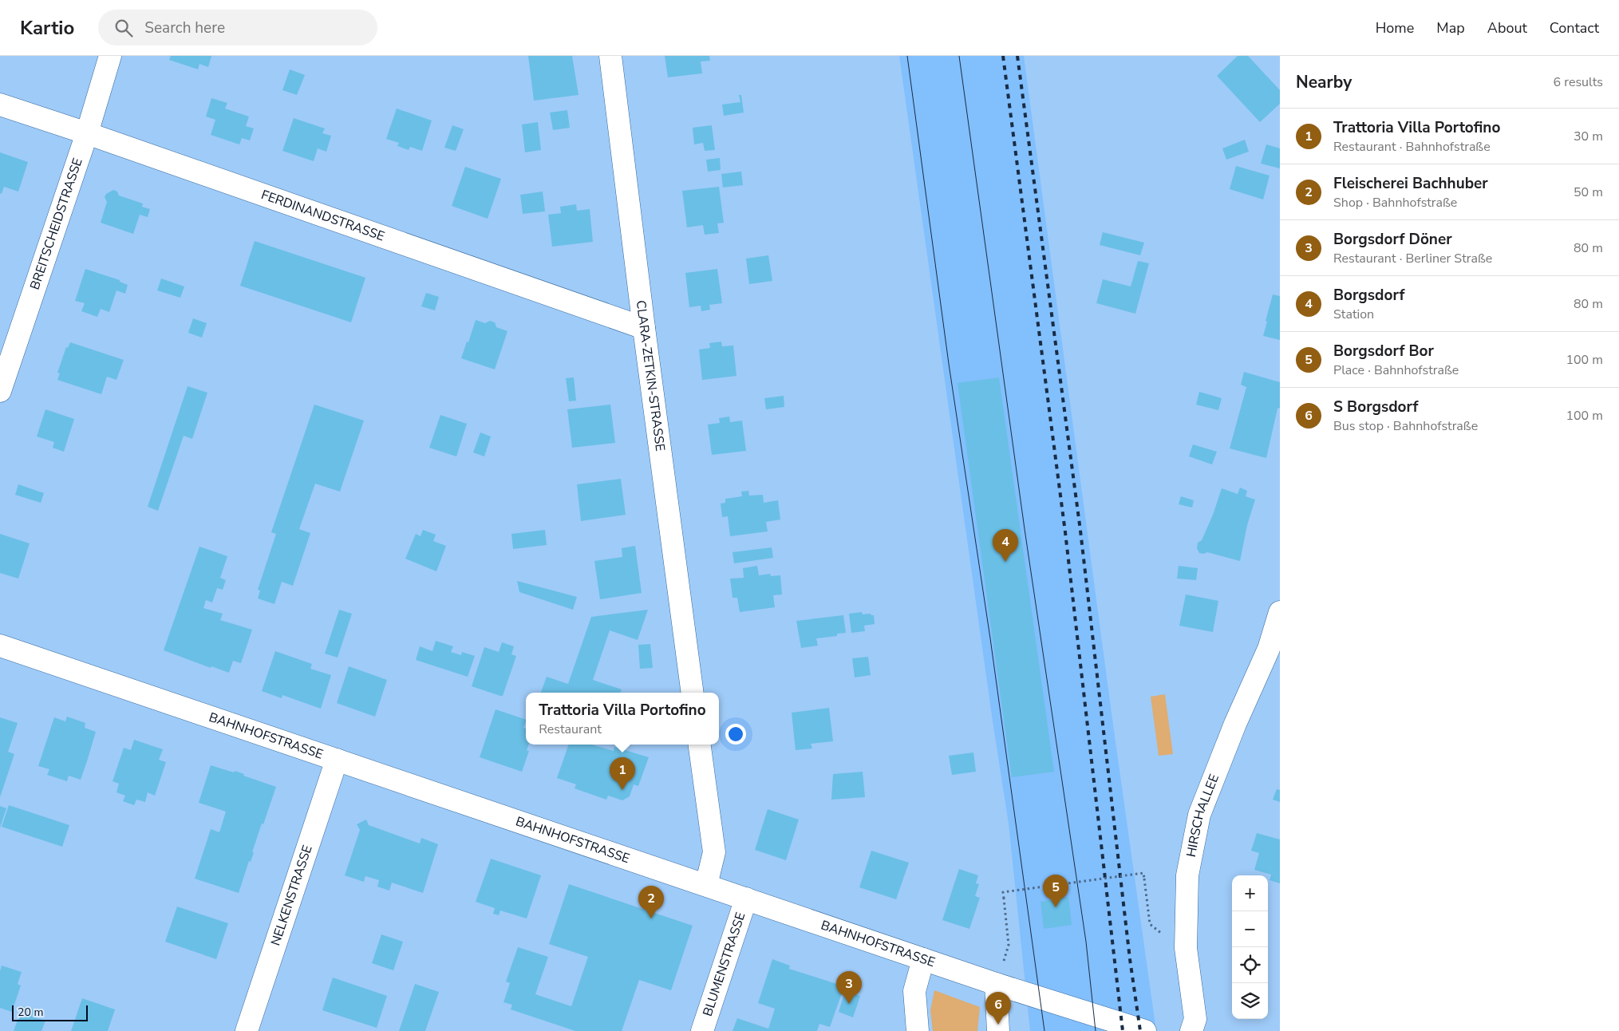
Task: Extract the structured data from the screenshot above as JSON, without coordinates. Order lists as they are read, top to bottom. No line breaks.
{"streets":{"street":["FERDINANDSTRASSE","BREITSCHEIDSTRASSE","CLARA-ZETKIN-STRASSE","BAHNHOFSTRASSE","HIRSCHALLEE","NELKENSTRASSE","BLUMENSTRASSE"]},"crossings":[["FERDINANDSTRASSE","BREITSCHEIDSTRASSE"],["FERDINANDSTRASSE","CLARA-ZETKIN-STRASSE"],["BAHNHOFSTRASSE","NELKENSTRASSE"],["BAHNHOFSTRASSE","BLUMENSTRASSE"]],"scale_bar":"20 m","page":{"header":"Kartio","search":"Search here","nav":["Home","Map","About","Contact"],"heading":["Nearby","6 results"],"list":[{"mark":"1","name":"Trattoria Villa Portofino","note":"Restaurant · Bahnhofstraße","value":"30 m"},{"mark":"2","name":"Fleischerei Bachhuber","note":"Shop · Bahnhofstraße","value":"50 m"},{"mark":"3","name":"Borgsdorf Döner","note":"Restaurant · Berliner Straße","value":"80 m"},{"mark":"4","name":"Borgsdorf","note":"Station","value":"80 m"},{"mark":"5","name":"Borgsdorf Bor","note":"Place · Bahnhofstraße","value":"100 m"},{"mark":"6","name":"S Borgsdorf","note":"Bus stop · Bahnhofstraße","value":"100 m"}],"pins":["4","1","5","2","3","6"],"popup":["Trattoria Villa Portofino","Restaurant"],"map_buttons":["+","−"],"scale":"20 m"}}
